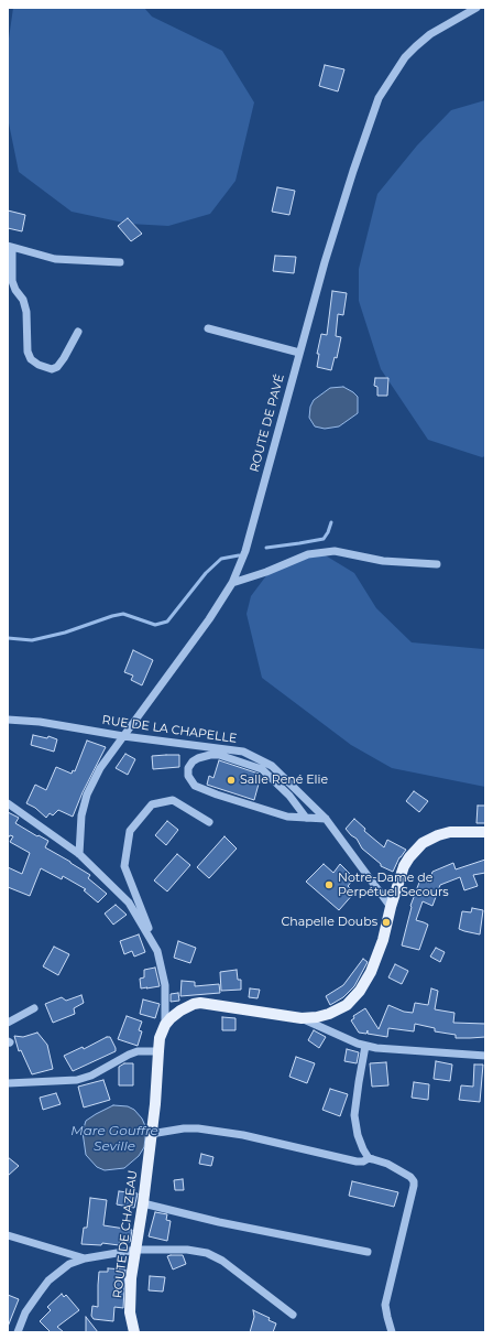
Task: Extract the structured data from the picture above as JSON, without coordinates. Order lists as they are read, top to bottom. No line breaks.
{"streets":{"main road":["ROUTE DE CHAZEAU"],"street":["ROUTE DE PAVÉ","RUE DE LA CHAPELLE"]},"crossings":[["ROUTE DE PAVÉ","RUE DE LA CHAPELLE"]],"water":["Mare Gouffre Seville"],"places":["Salle René Elie","Notre-Dame de Perpétuel Secours","Chapelle Doubs"]}
